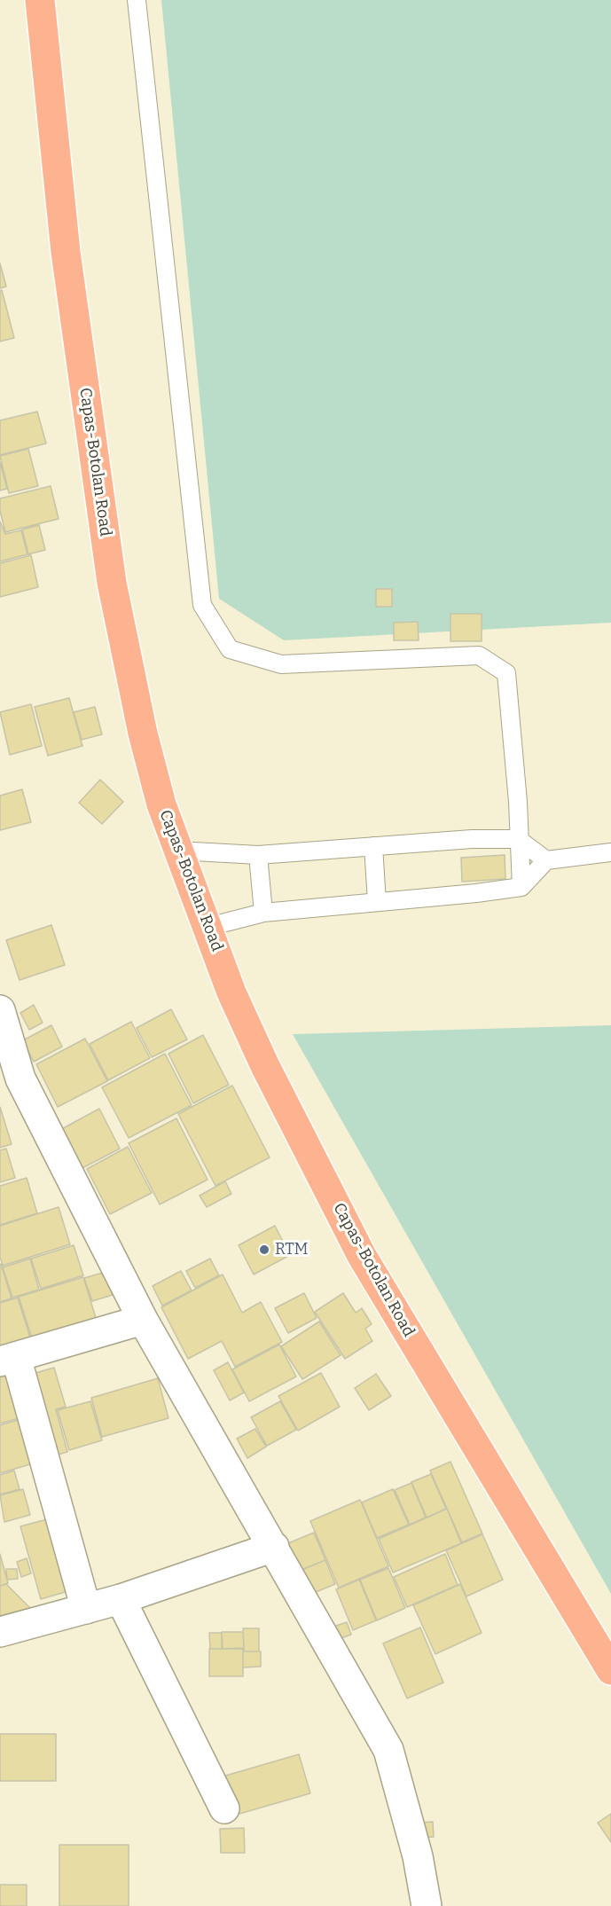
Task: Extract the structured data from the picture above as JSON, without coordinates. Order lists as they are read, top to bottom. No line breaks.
{"streets":{"main road":["Capas-Botolan Road"]},"places":["RTM"]}
